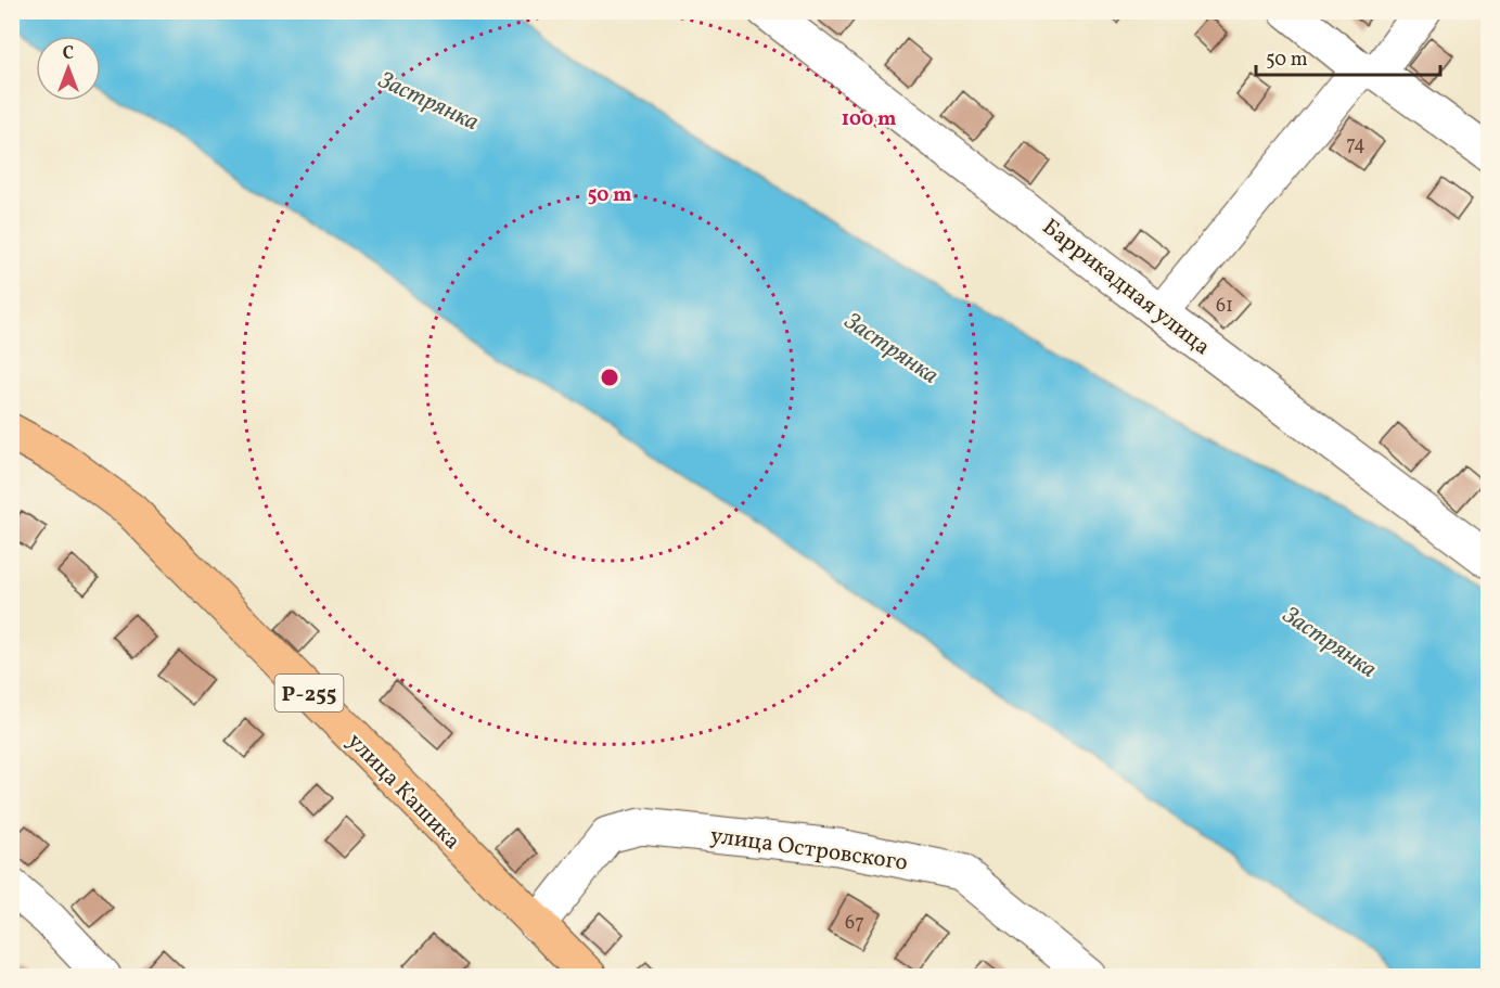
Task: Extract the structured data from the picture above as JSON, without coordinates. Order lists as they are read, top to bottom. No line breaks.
{"streets":{"highway":["Р-255","улица Кашика"],"street":["Баррикадная улица","улица Островского"]},"crossings":[["улица Кашика","улица Островского"]],"water":["Застрянка"],"house_numbers":["74","61","67"],"scale_bar":"50 m","north":"top","rings":["100 m","50 m"]}
